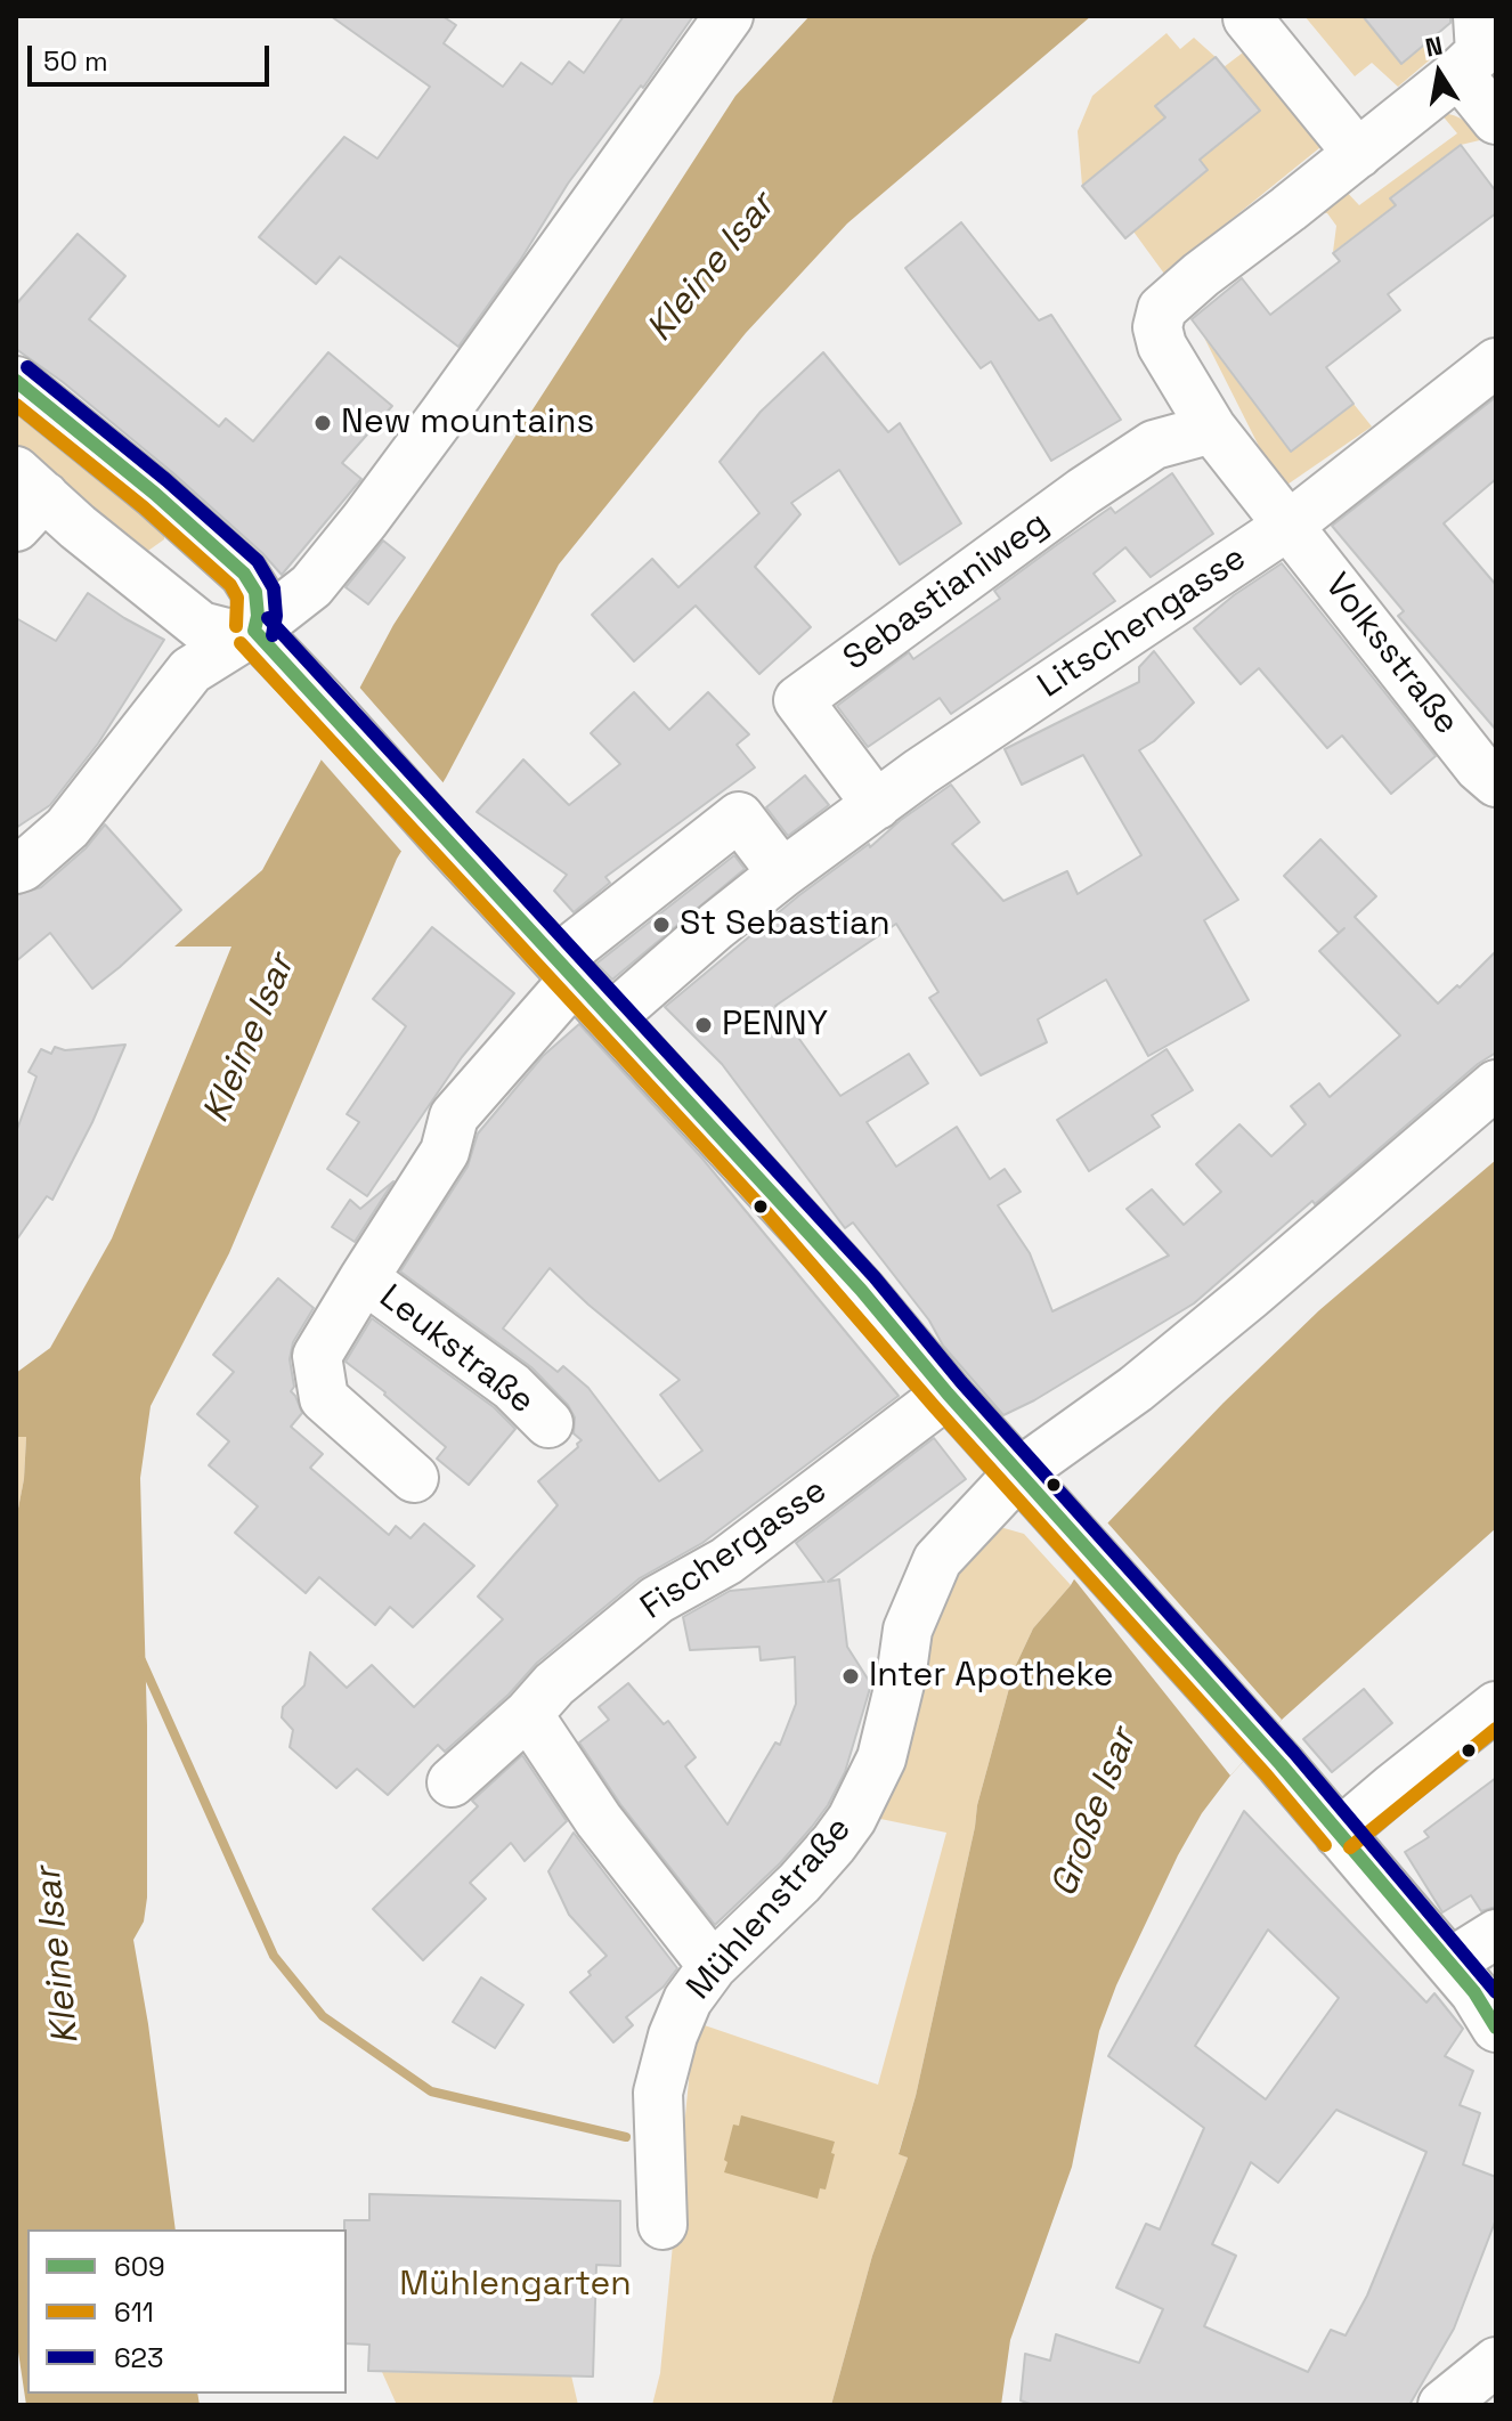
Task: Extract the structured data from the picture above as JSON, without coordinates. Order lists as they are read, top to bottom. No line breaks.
{"streets":{"street":["Sebastianiweg","Litschengasse","Volksstraße","Leukstraße","Fischergasse","Mühlenstraße"]},"crossings":[["Sebastianiweg","Litschengasse"],["Sebastianiweg","Volksstraße"],["Litschengasse","Volksstraße"]],"water":["Kleine Isar","Große Isar"],"parks":["Mühlengarten"],"places":["New mountains","St Sebastian","PENNY","Inter Apotheke"],"lines":["transit line 623","transit line 609","transit line 611"],"legend":["609","611","623"],"scale_bar":"50 m","north":"top"}
